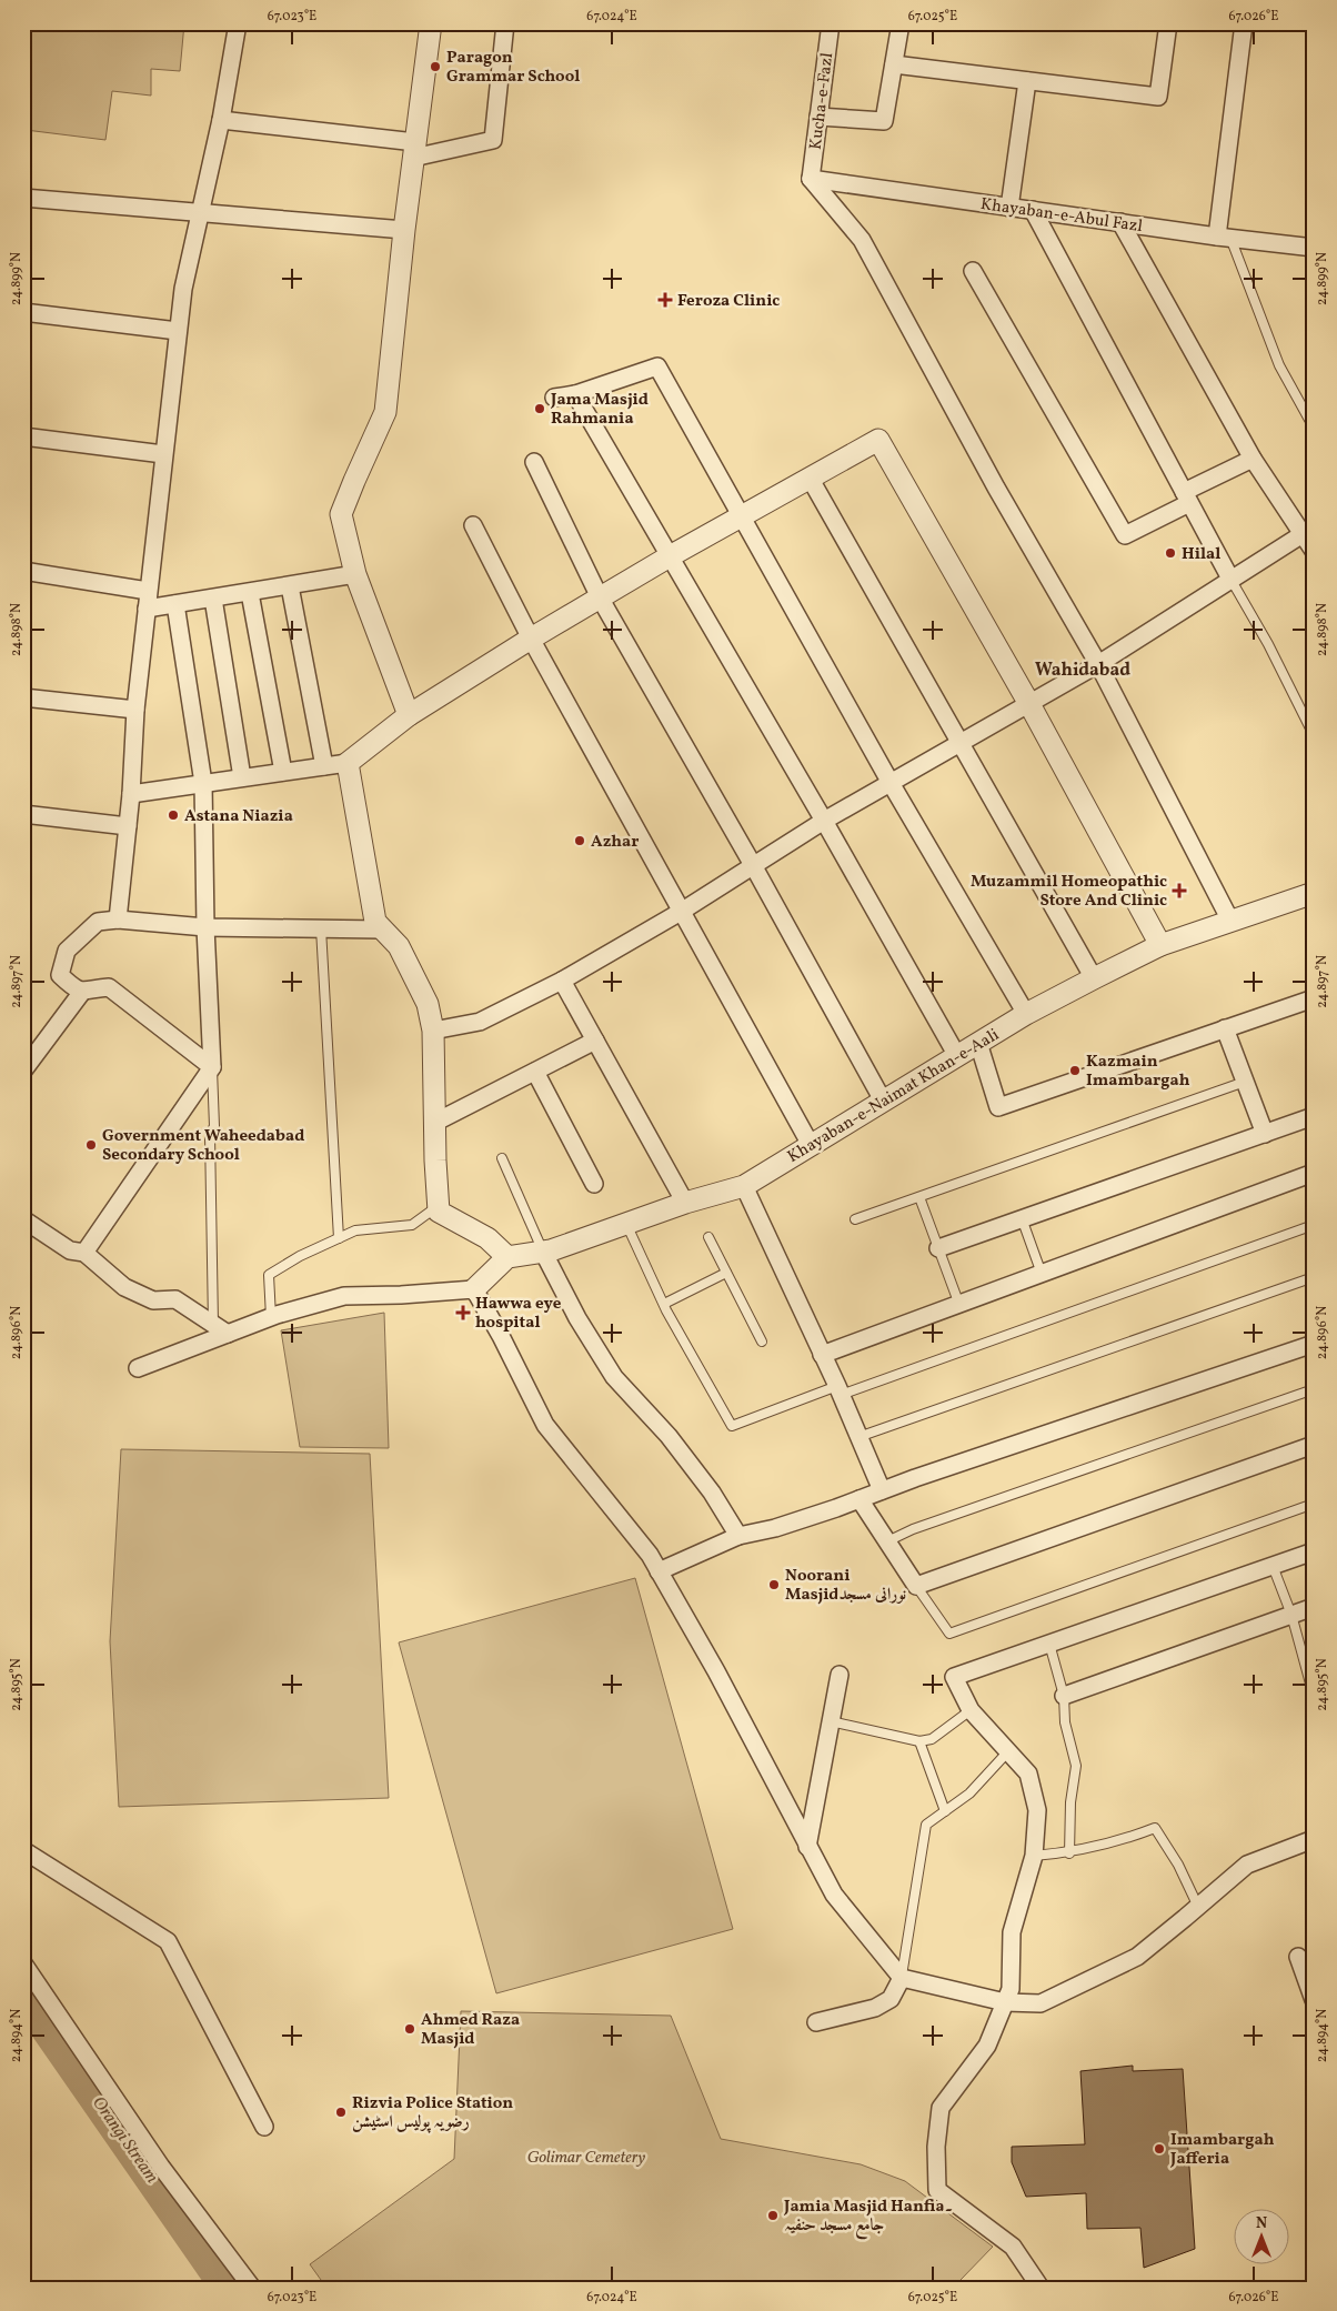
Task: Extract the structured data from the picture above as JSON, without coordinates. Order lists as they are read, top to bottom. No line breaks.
{"streets":{"street":["Kucha-e-Fazl","Khayaban-e-Abul Fazl","Khayaban-e-Naimat Khan-e-Aali"]},"crossings":[["Kucha-e-Fazl","Khayaban-e-Abul Fazl"]],"districts":["Wahidabad"],"water":["Orangi Stream"],"parks":["Golimar Cemetery"],"places":{"other":["Paragon Grammar School","Jama Masjid Rahmania","Hilal","Astana Niazia","Azhar","Kazmain Imambargah","Government Waheedabad Secondary School","Noorani Masjidنورانی مسجد","Ahmed Raza Masjid","Rizvia Police Station رضویہ پولیس اسٹیشن","Imambargah Jafferia","Jamia Masjid Hanfia۔ جامع مسجد حنفیہ"],"health":["Feroza Clinic","Muzammil Homeopathic Store And Clinic","Hawwa eye hospital"]},"north":"top","coordinates":["67.023°E","67.024°E","67.025°E","67.026°E","24.899°N","24.898°N","24.897°N","24.896°N","24.895°N","24.894°N"]}
